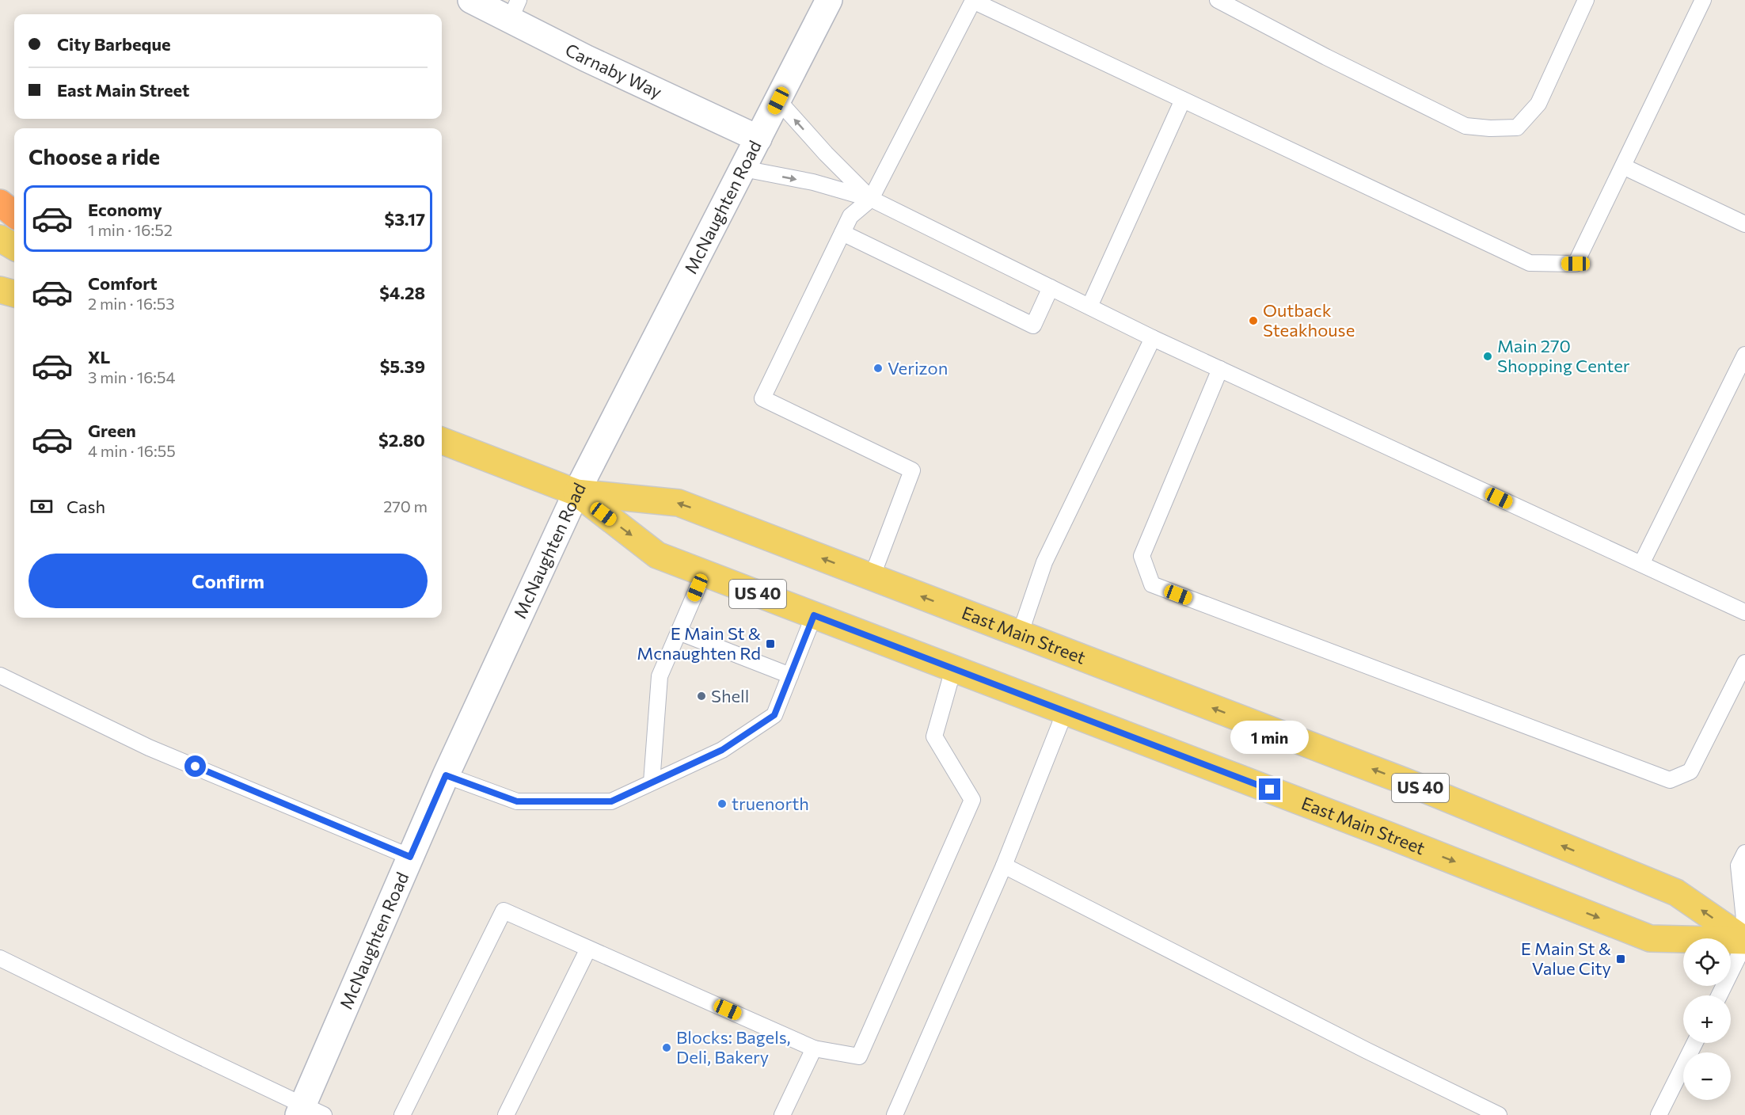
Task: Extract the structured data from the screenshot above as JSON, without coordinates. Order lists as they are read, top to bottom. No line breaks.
{"streets":{"main road":["US 40","East Main Street"],"street":["Carnaby Way","McNaughten Road"]},"crossings":[["Carnaby Way","McNaughten Road"],["McNaughten Road","East Main Street"]],"places":{"other":["Outback Steakhouse","Main 270 Shopping Center","Verizon","Shell","truenorth","Blocks: Bagels, Deli, Bakery"],"transit":["E Main St & Mcnaughten Rd","E Main St & Value City"]},"page":{"banner":["City Barbeque","East Main Street"],"heading":"Choose a ride","list":[{"name":"Economy","note":"1 min · 16:52","value":"$3.17"},{"name":"Comfort","note":"2 min · 16:53","value":"$4.28"},{"name":"XL","note":"3 min · 16:54","value":"$5.39"},{"name":"Green","note":"4 min · 16:55","value":"$2.80"}],"pay":["Cash","270 m"],"buttons":"Confirm","bubble":"1 min","map_buttons":["+","−"]}}
